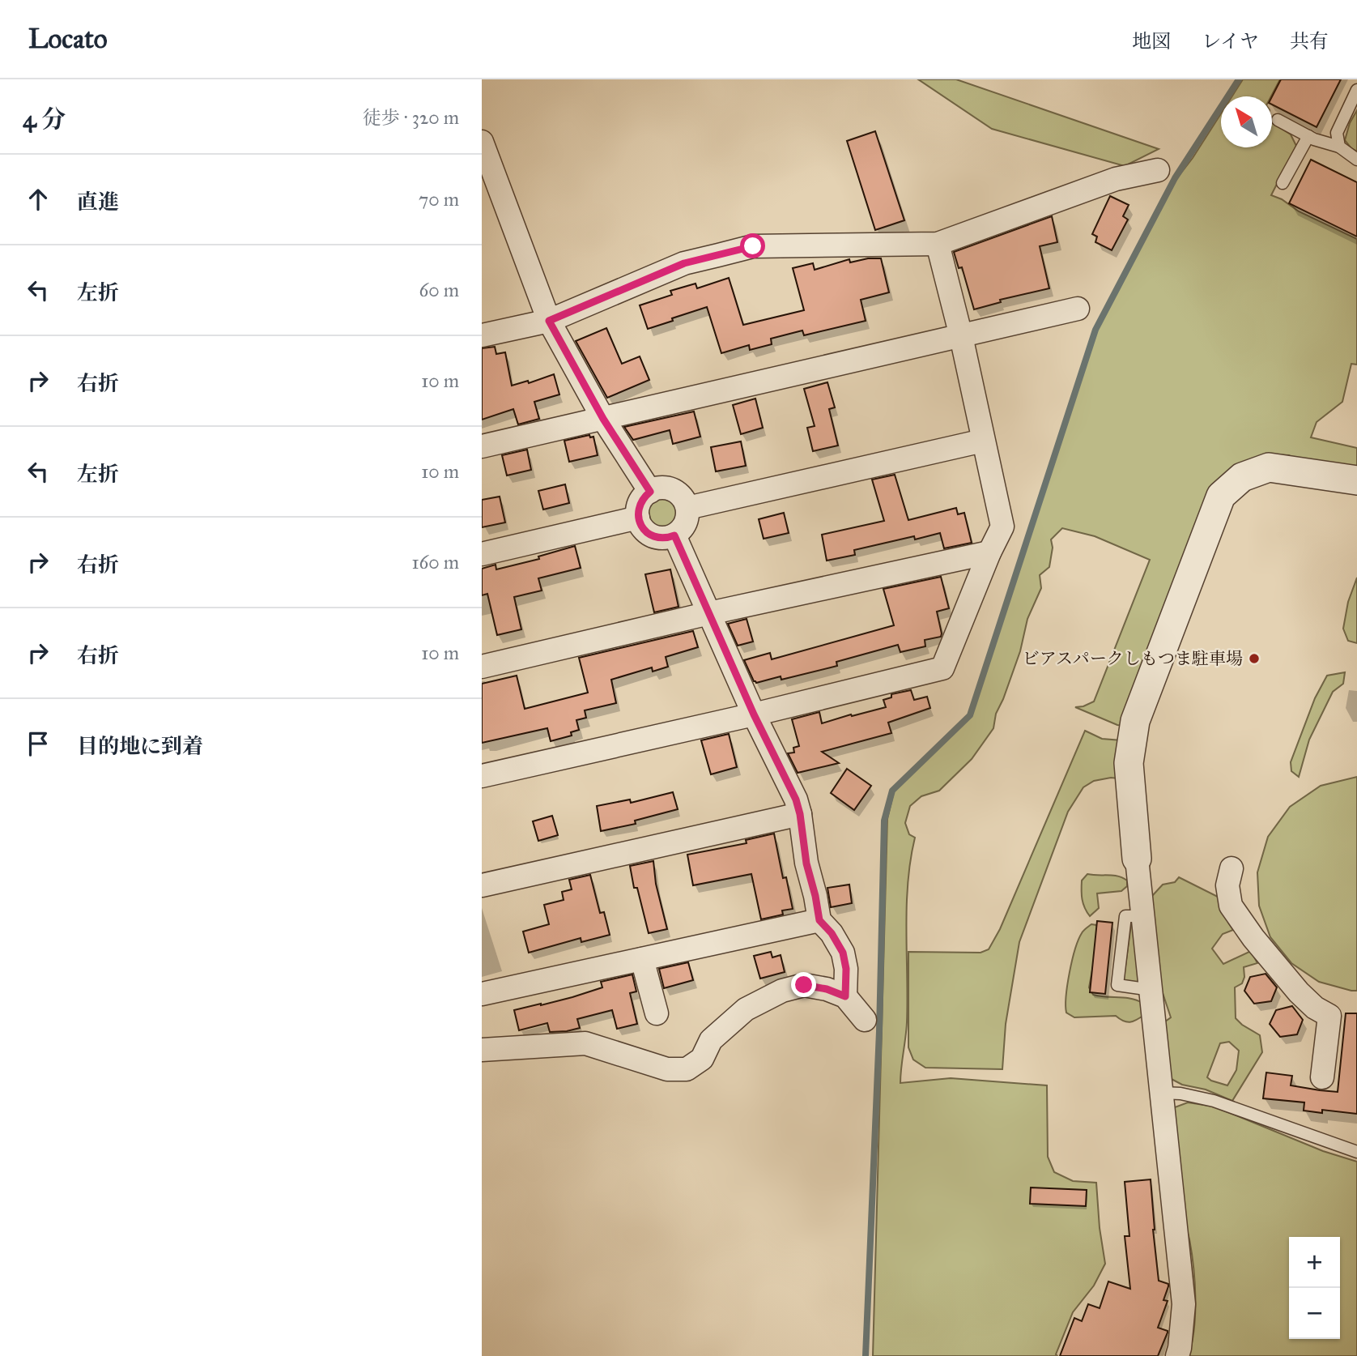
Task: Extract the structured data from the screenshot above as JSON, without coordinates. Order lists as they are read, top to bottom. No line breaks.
{"places":["ビアスパークしもつま駐車場"],"north":"top left","page":{"header":"Locato","nav":["地図","レイヤ","共有"],"heading":["4 分","徒歩 · 320 m"],"list":[["直進","70 m"],["左折","60 m"],["右折","10 m"],["左折","10 m"],["右折","160 m"],["右折","10 m"],"目的地に到着"],"map_buttons":["+","−"]}}
